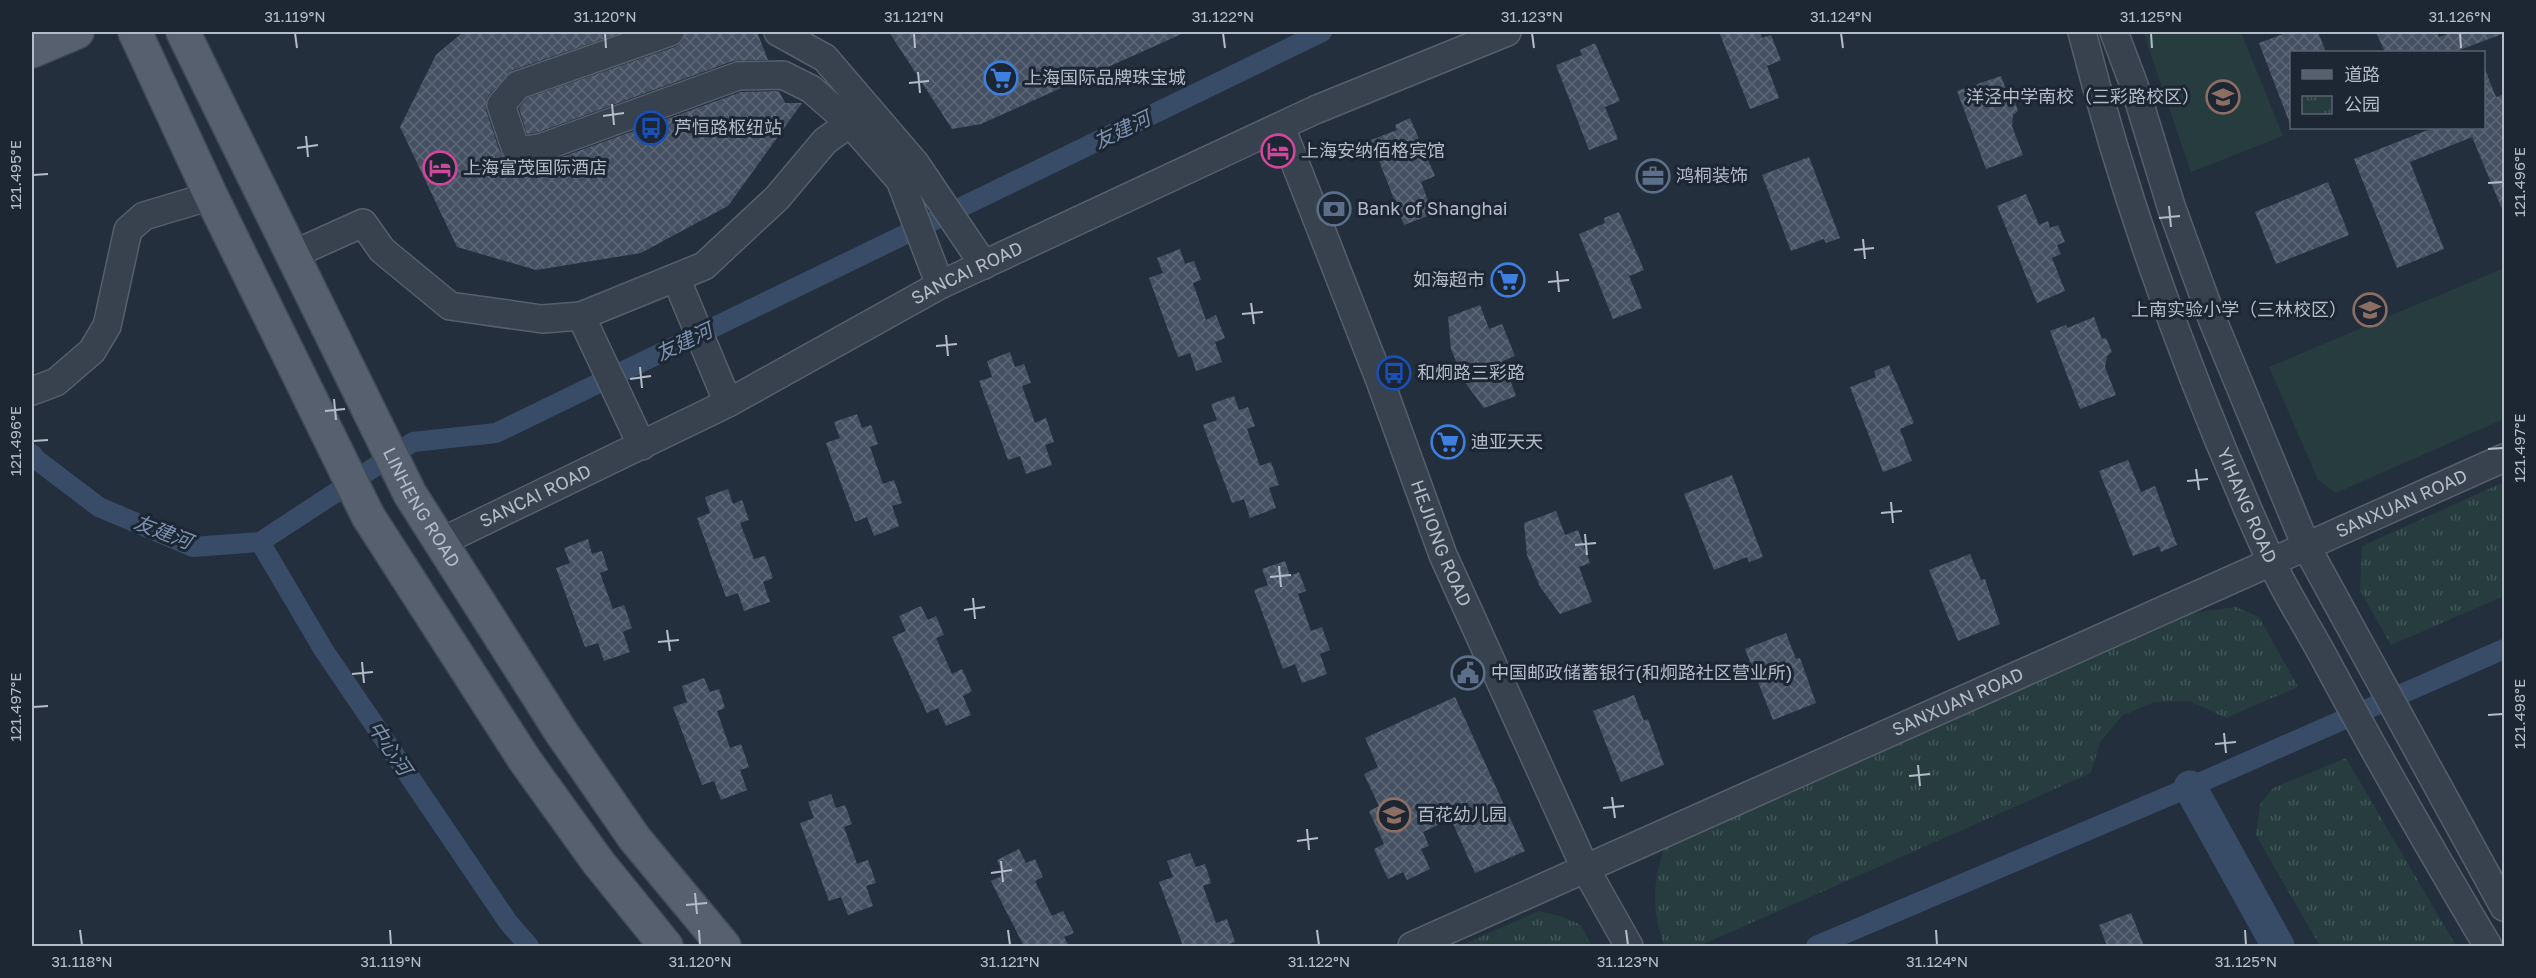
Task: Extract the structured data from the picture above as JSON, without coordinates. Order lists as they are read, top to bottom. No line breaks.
{"streets":{"main road":["LINHENG ROAD"],"street":["SANCAI ROAD","SANXUAN ROAD","YIHANG ROAD","HEJIONG ROAD"]},"crossings":[["SANCAI ROAD","LINHENG ROAD"],["SANCAI ROAD","HEJIONG ROAD"],["SANXUAN ROAD","YIHANG ROAD"],["SANXUAN ROAD","HEJIONG ROAD"]],"water":["友建河","中心河"],"places":{"supermarket":["上海国际品牌珠宝城","如海超市","迪亚天天"],"school or university":["洋泾中学南校（三彩路校区）","上南实验小学（三林校区）","百花幼儿园"],"bus stop":["芦恒路枢纽站","和炯路三彩路"],"hotel":["上海安纳佰格宾馆","上海富茂国际酒店"],"office":["鸿桐装饰"],"bank":["Bank of Shanghai"],"public building":["中国邮政储蓄银行(和炯路社区营业所)"]},"legend":["道路","公园"],"coordinates":["31.119°N","31.120°N","31.121°N","31.122°N","31.123°N","31.124°N","31.125°N","31.126°N","121.495°E","121.496°E","121.497°E","121.498°E","31.118°N"]}
